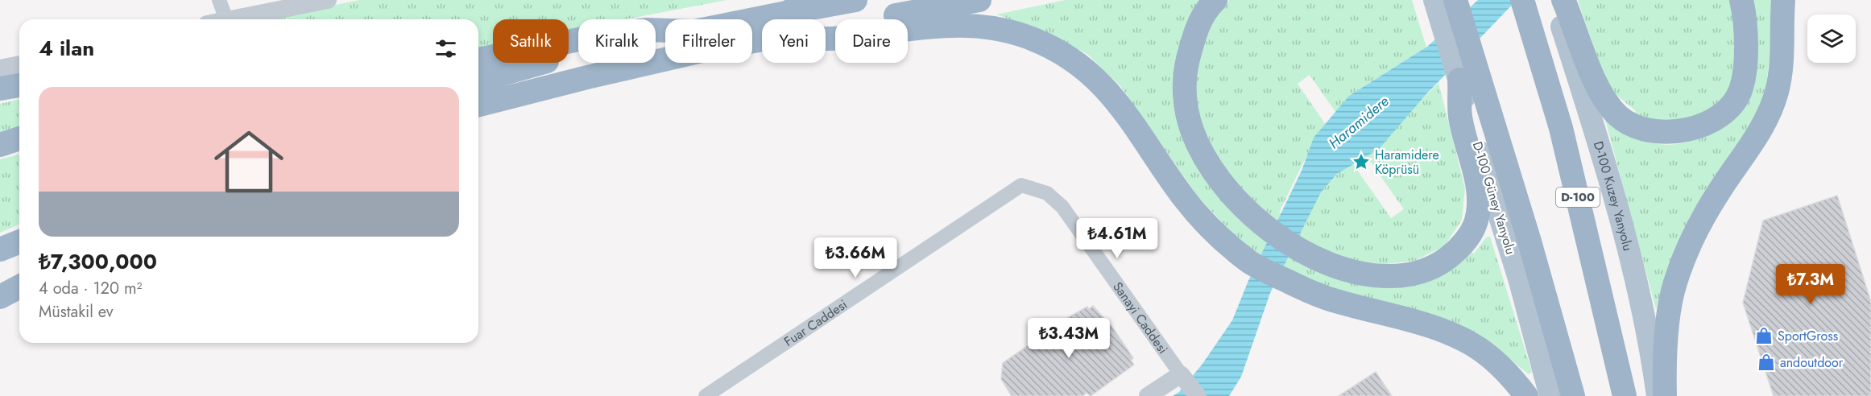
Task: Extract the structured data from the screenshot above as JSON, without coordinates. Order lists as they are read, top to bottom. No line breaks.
{"streets":{"highway":["D-100"],"main road":["D-100 Kuzey Yanyolu","D-100 Güney Yanyolu"],"street":["Sanayi Caddesi","Fuar Caddesi"]},"crossings":[["Sanayi Caddesi","Fuar Caddesi"]],"water":["Haramidere"],"places":{"place":["Haramidere Köprüsü"],"shop":["SportGross","andoutdoor"]},"page":{"chip":["Satılık","Kiralık","Filtreler","Yeni","Daire"],"heading":"4 ilan","list":[{"name":"₺7,300,000","note":"4 oda · 120 m² · Müstakil ev"}],"price":["₺4.61M","₺3.66M","₺7.3M","₺3.43M"]}}
